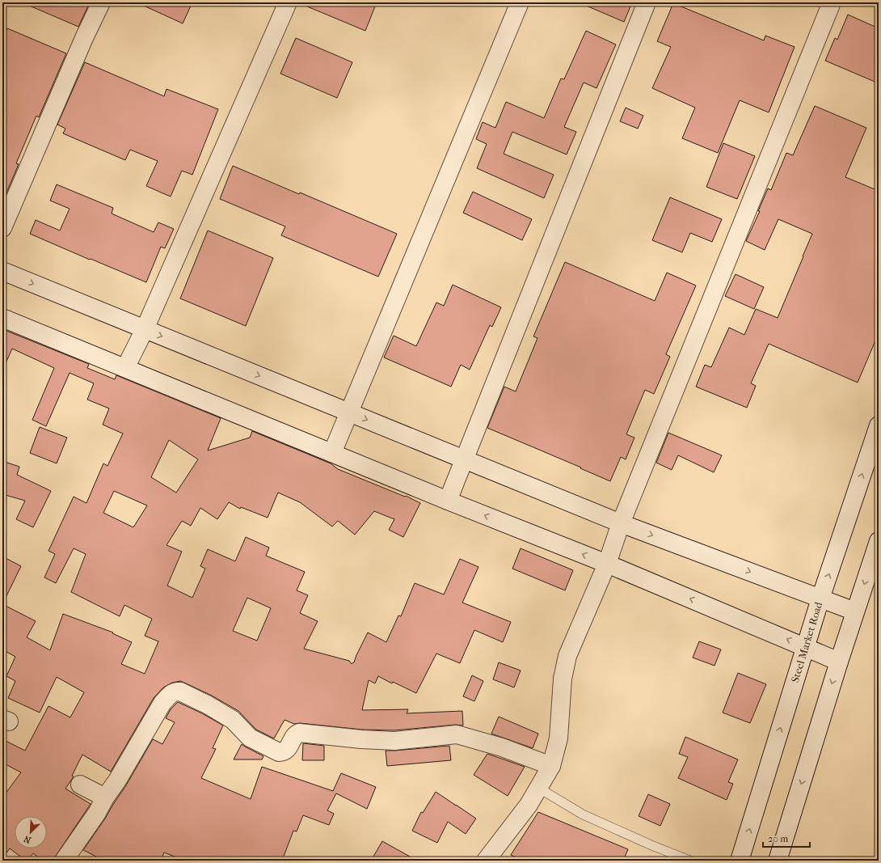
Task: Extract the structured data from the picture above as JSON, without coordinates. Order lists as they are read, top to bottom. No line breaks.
{"streets":{"street":["Steel Market Road"]},"scale_bar":"20 m","north":"bottom left"}
